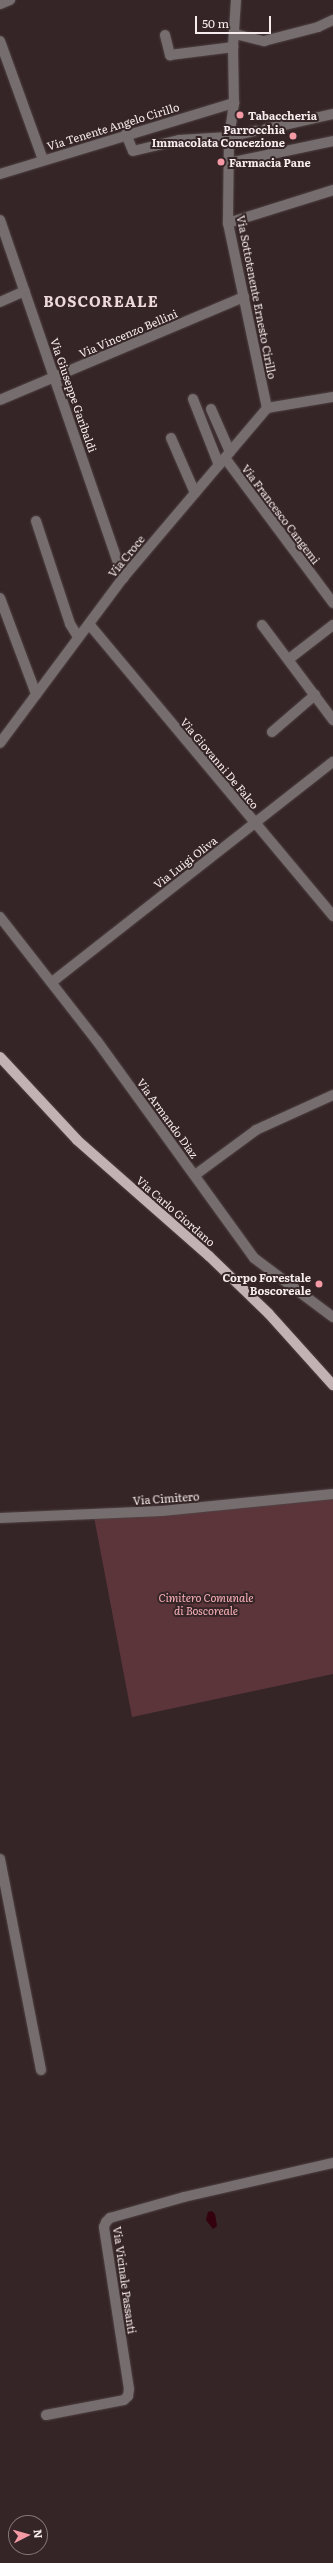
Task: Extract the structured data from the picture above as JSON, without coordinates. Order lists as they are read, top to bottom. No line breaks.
{"streets":{"main road":["Via Carlo Giordano"],"street":["Via Tenente Angelo Cirillo","Via Sottotenente Ernesto Cirillo","Via Vincenzo Bellini","Via Giuseppe Garibaldi","Via Francesco Cangemi","Via Croce","Via Giovanni De Falco","Via Luigi Oliva","Via Armando Diaz","Via Cimitero","Via Vicinale Passanti"]},"crossings":[["Via Tenente Angelo Cirillo","Via Sottotenente Ernesto Cirillo"],["Via Sottotenente Ernesto Cirillo","Via Vincenzo Bellini"],["Via Sottotenente Ernesto Cirillo","Via Croce"],["Via Vincenzo Bellini","Via Giuseppe Garibaldi"],["Via Giuseppe Garibaldi","Via Croce"],["Via Francesco Cangemi","Via Croce"],["Via Croce","Via Giovanni De Falco"],["Via Giovanni De Falco","Via Luigi Oliva"],["Via Luigi Oliva","Via Armando Diaz"]],"districts":["BOSCOREALE"],"parks":["Cimitero Comunale di Boscoreale"],"places":["Tabaccheria","Parrocchia Immacolata Concezione","Farmacia Pane","Corpo Forestale Boscoreale"],"scale_bar":"50 m","north":"right"}
